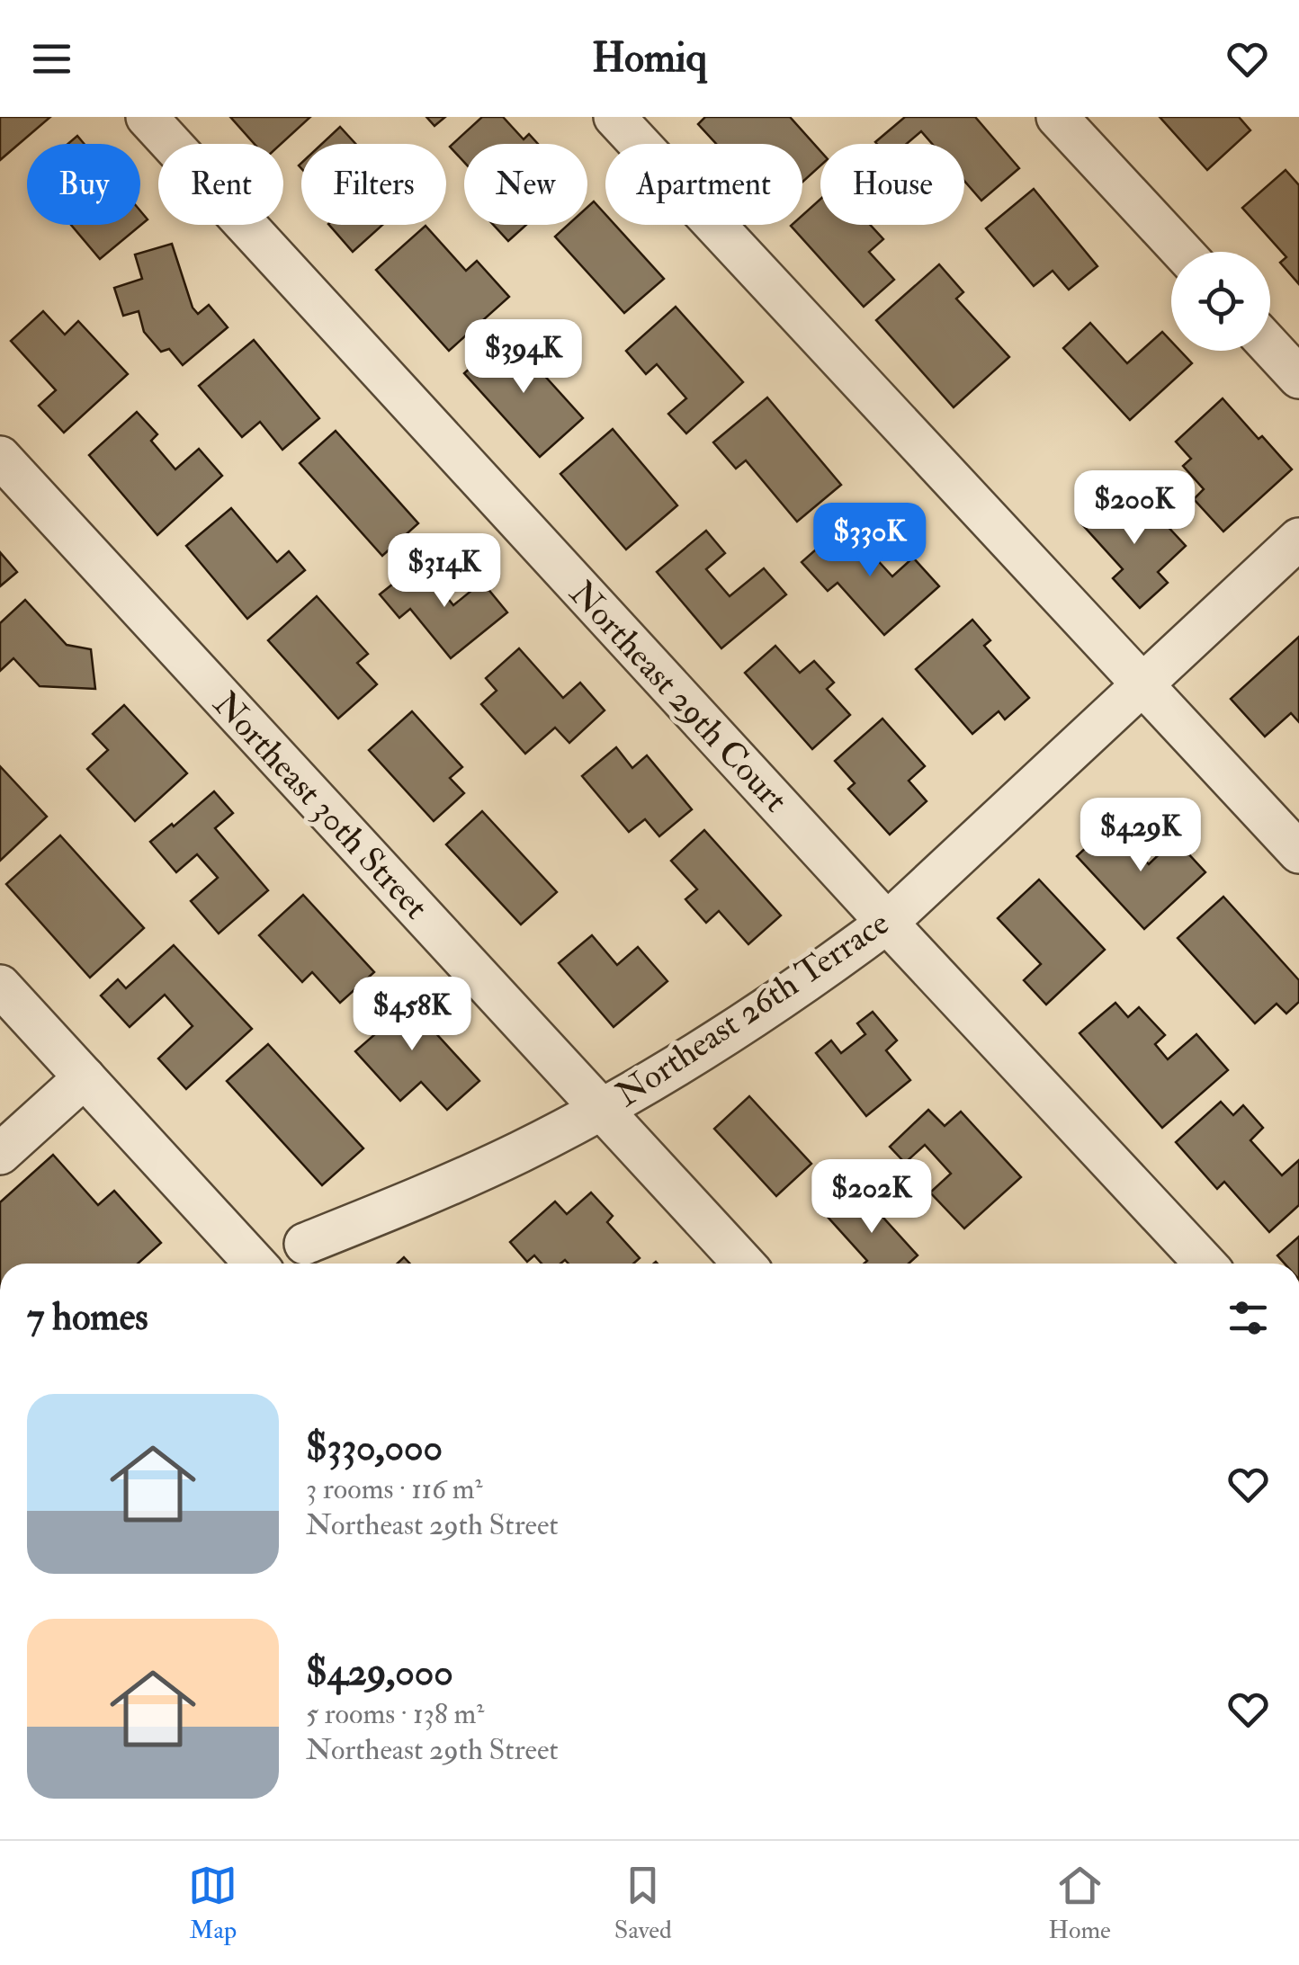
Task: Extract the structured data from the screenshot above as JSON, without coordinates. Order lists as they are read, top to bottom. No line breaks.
{"streets":{"street":["Northeast 29th Court","Northeast 30th Street","Northeast 26th Terrace"]},"crossings":[["Northeast 29th Court","Northeast 26th Terrace"],["Northeast 30th Street","Northeast 26th Terrace"]],"page":{"header":"Homiq","chip":["Buy","Rent","Filters","New","Apartment","House"],"price":["$394K","$200K","$330K","$314K","$429K","$458K","$202K"],"heading":"7 homes","list":[{"name":"$330,000","note":"3 rooms · 116 m² · Northeast 29th Street"},{"name":"$429,000","note":"5 rooms · 138 m² · Northeast 29th Street"}],"tabs":["Map","Saved","Home"]}}
